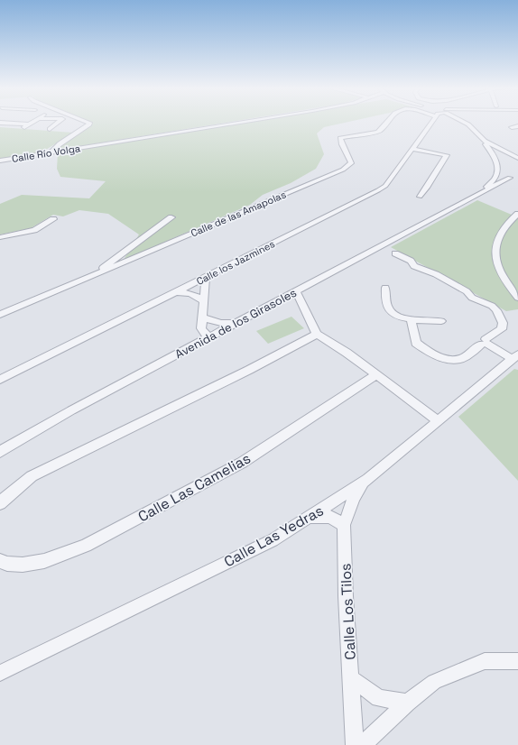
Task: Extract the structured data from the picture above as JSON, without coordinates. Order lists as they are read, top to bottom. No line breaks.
{"streets":{"street":["Calle Río Volga","Calle de las Amapolas","Calle los Jazmines","Avenida de los Girasoles","Calle Las Camelias","Calle Las Yedras","Calle Los Tilos"]},"crossings":[["Calle Las Yedras","Calle Los Tilos"]]}
